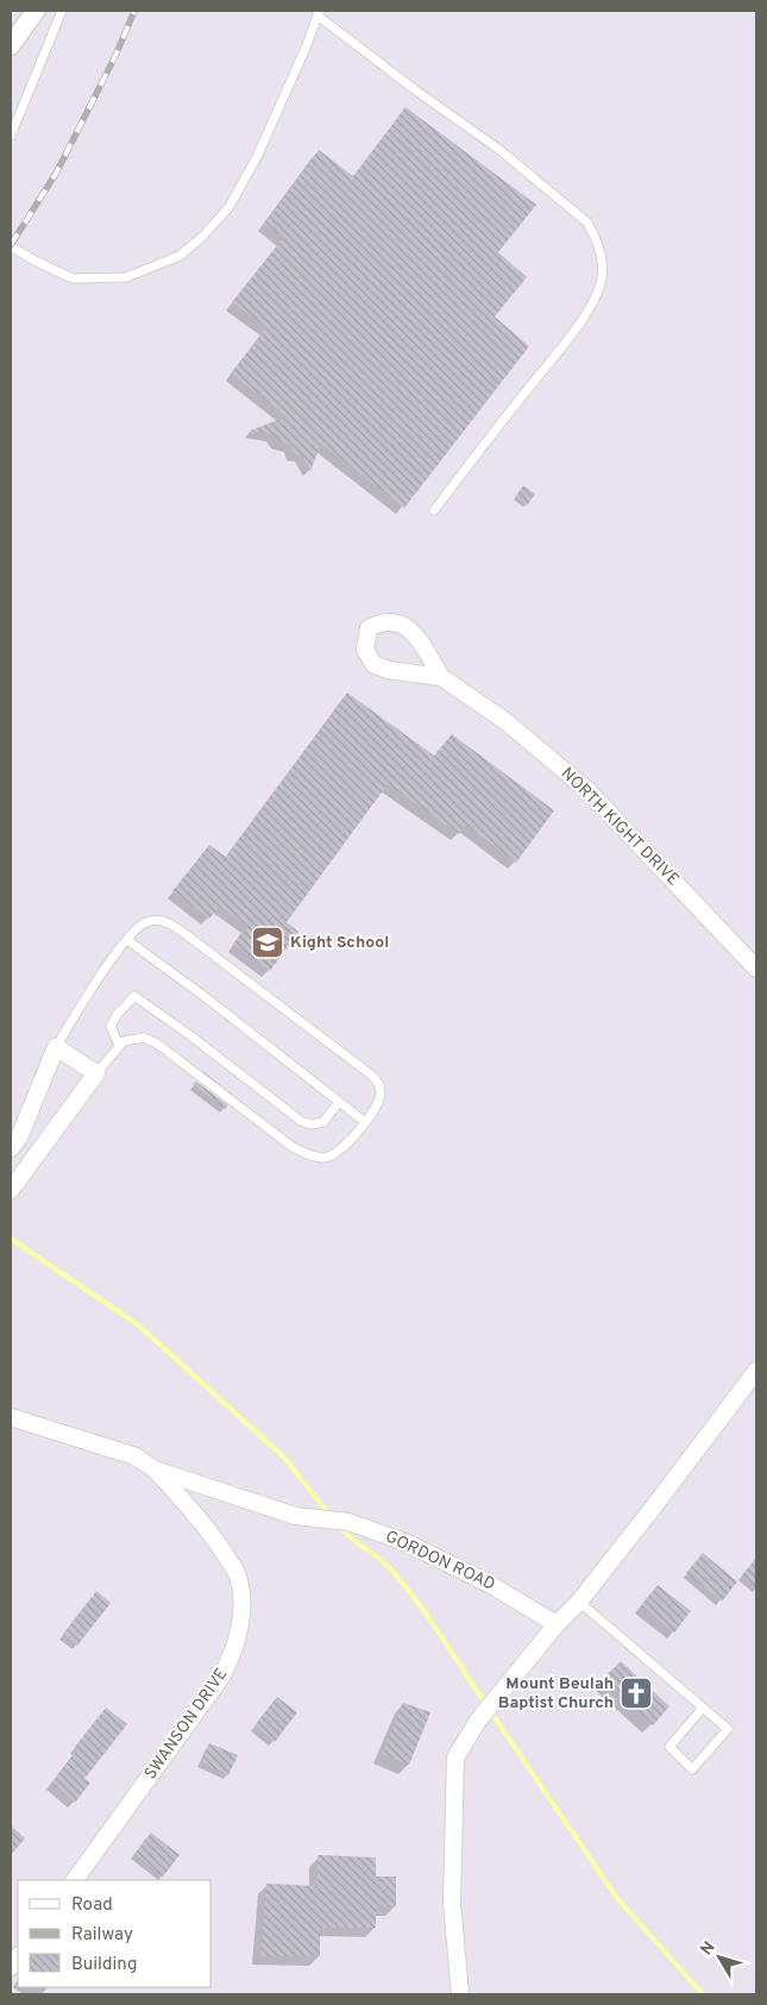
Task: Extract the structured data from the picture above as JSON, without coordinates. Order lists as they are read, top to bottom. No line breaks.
{"streets":{"street":["NORTH KIGHT DRIVE","GORDON ROAD","SWANSON DRIVE"]},"crossings":[["GORDON ROAD","SWANSON DRIVE"]],"places":{"school or university":["Kight School"],"church":["Mount Beulah Baptist Church"]},"legend":["Road","Railway","Building"],"north":"top left"}
